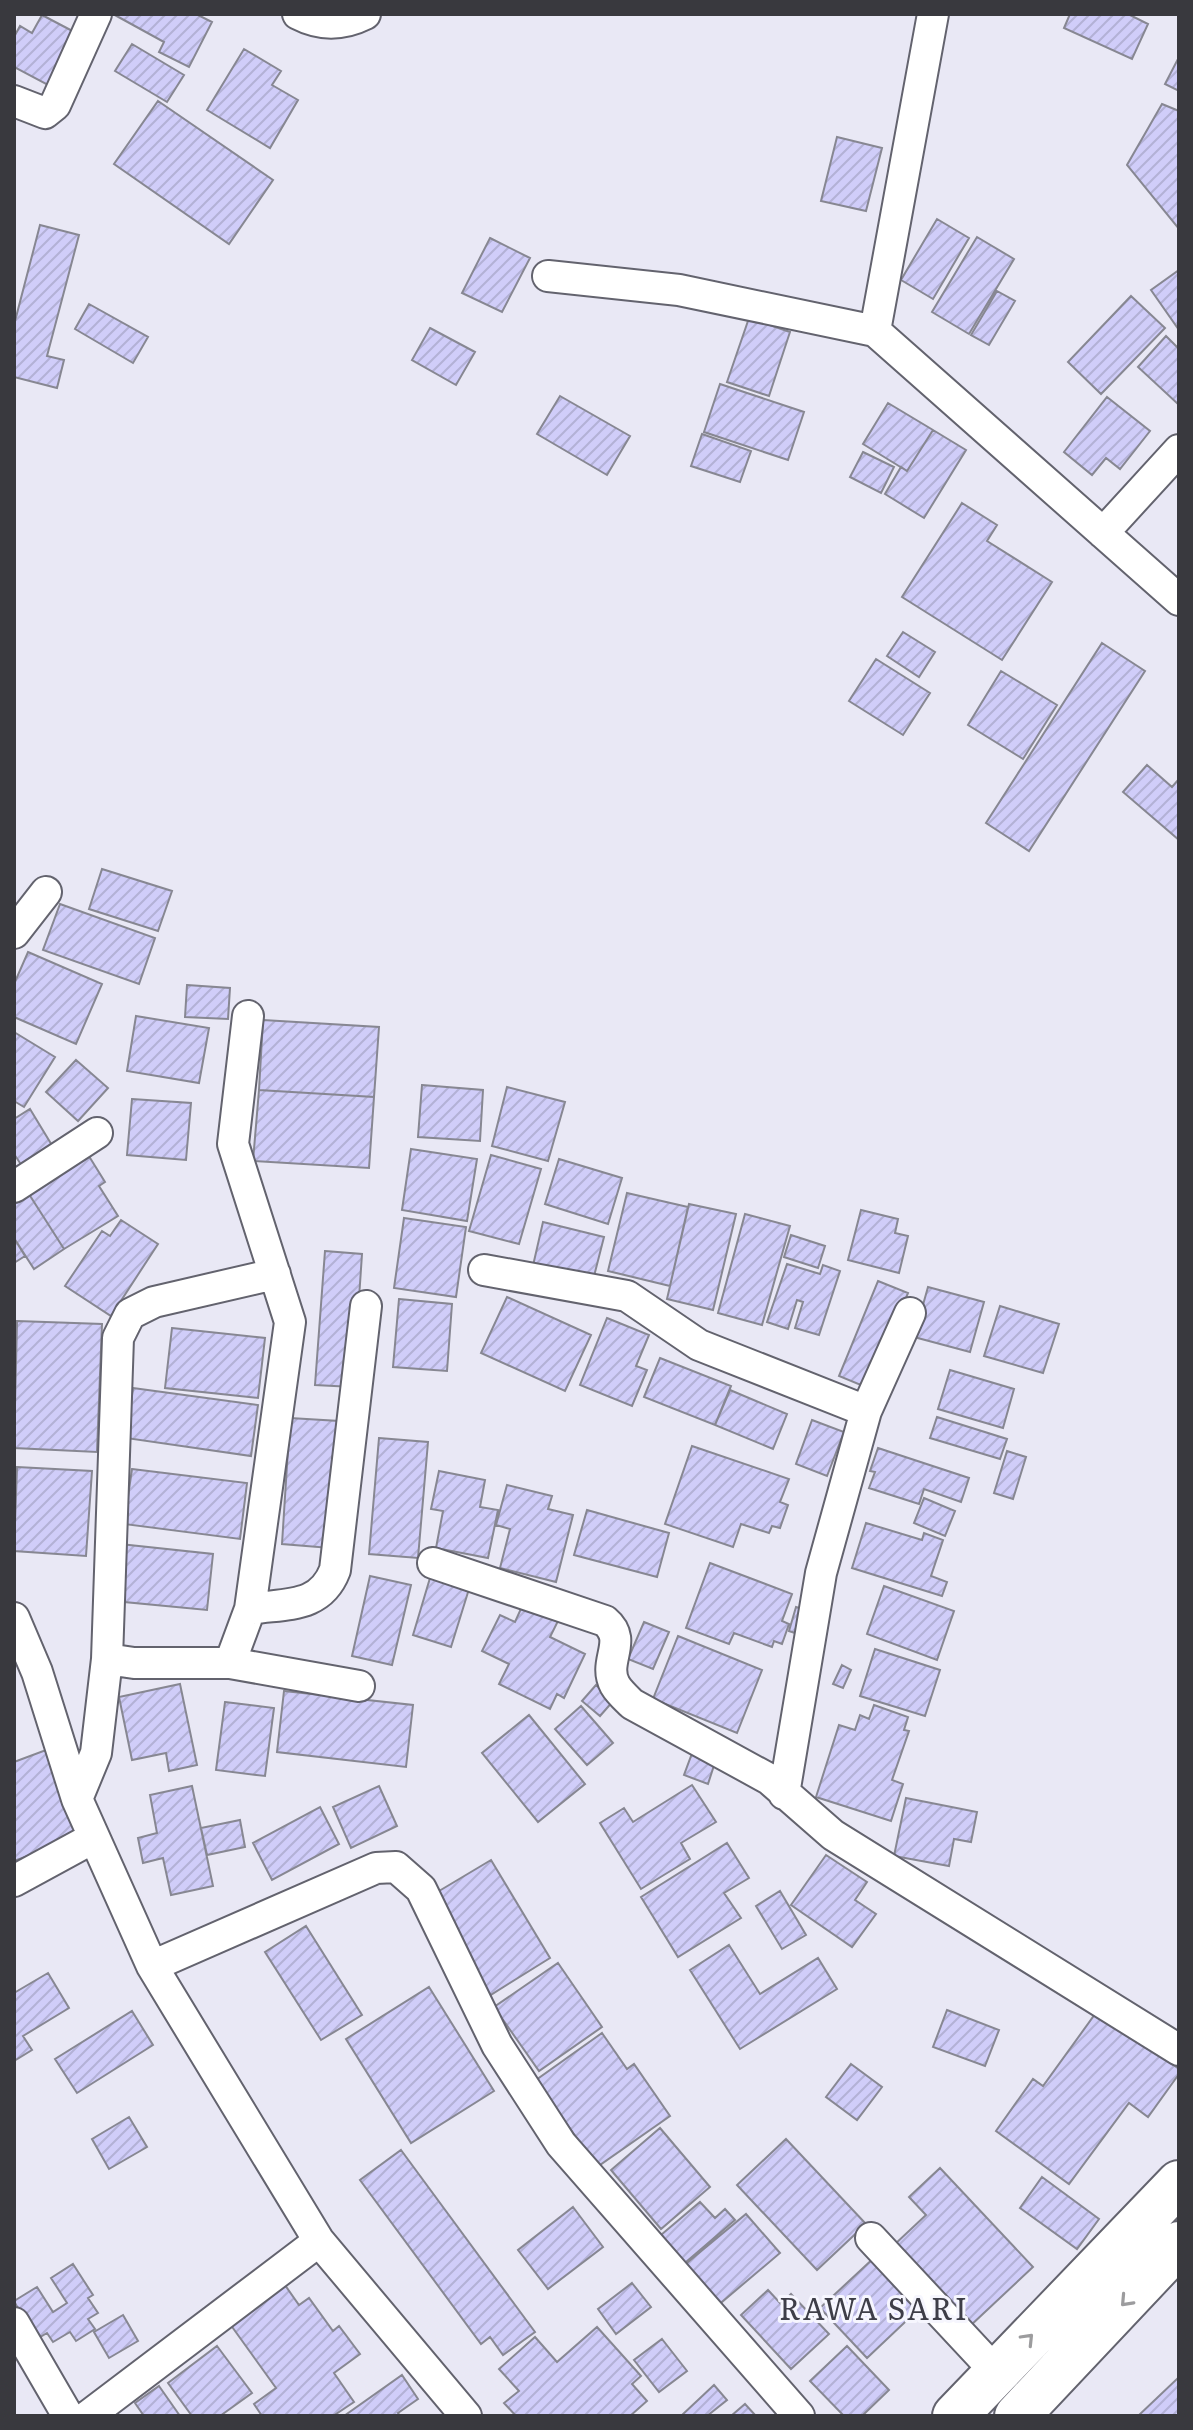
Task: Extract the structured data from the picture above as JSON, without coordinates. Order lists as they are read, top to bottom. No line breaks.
{"districts":["RAWA SARI"]}
